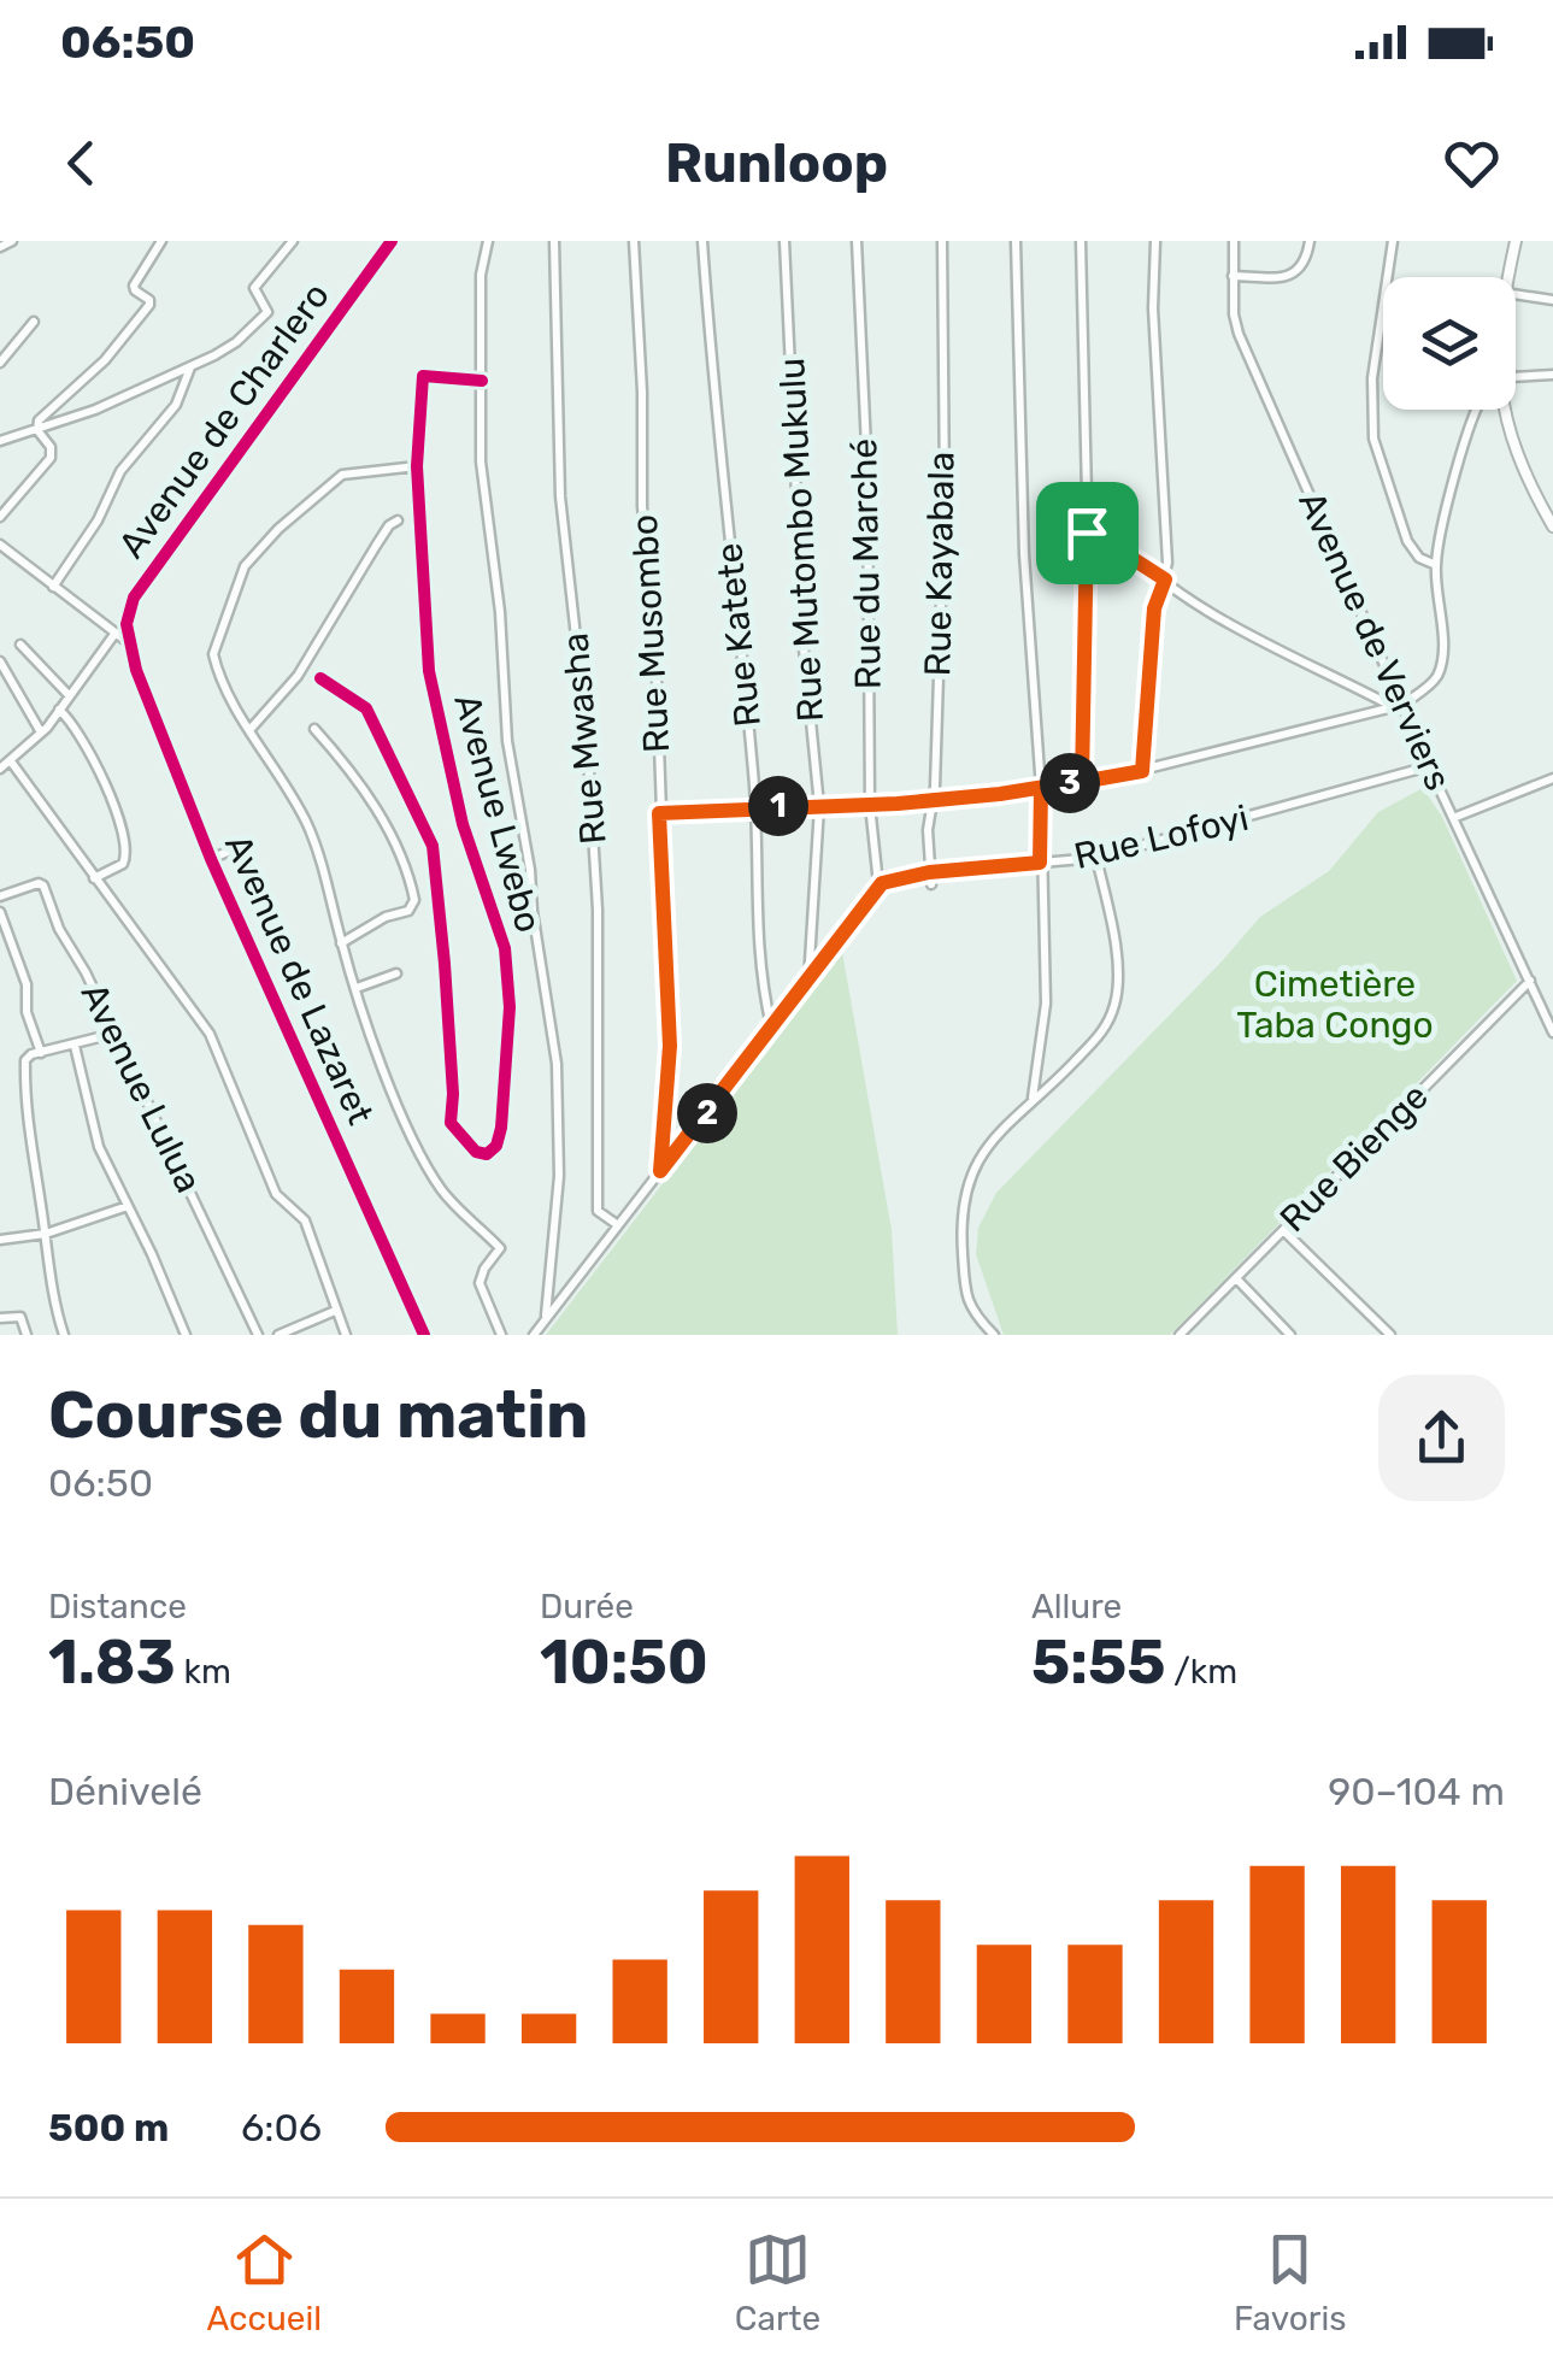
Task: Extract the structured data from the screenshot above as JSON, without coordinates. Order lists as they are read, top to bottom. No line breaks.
{"streets":{"street":["Avenue de Charlero","Rue Mutombo Mukulu","Rue du Marché","Rue Kayabala","Rue Musombo","Rue Katete","Avenue de Verviers","Rue Mwasha","Avenue Lwebo","Rue Lofoyi","Avenue de Lazaret","Avenue Lulua","Rue Bienge"]},"crossings":[["Avenue de Charlero","Avenue de Lazaret"],["Rue du Marché","Rue Lofoyi"],["Rue Kayabala","Rue Lofoyi"],["Avenue de Verviers","Rue Lofoyi"],["Avenue de Verviers","Rue Bienge"]],"parks":["Cimetière Taba Congo"],"page":{"status":"06:50","header":"Runloop","pins":["3","1","2"],"heading":["Course du matin","06:50"],"stats":[["Distance","1.83 km"],["Durée","10:50"],["Allure","5:55 /km"]],"chart":["Dénivelé","90–104 m"],"list":[{"name":"500 m","note":"6:06"}],"tabs":["Accueil","Carte","Favoris"]}}
